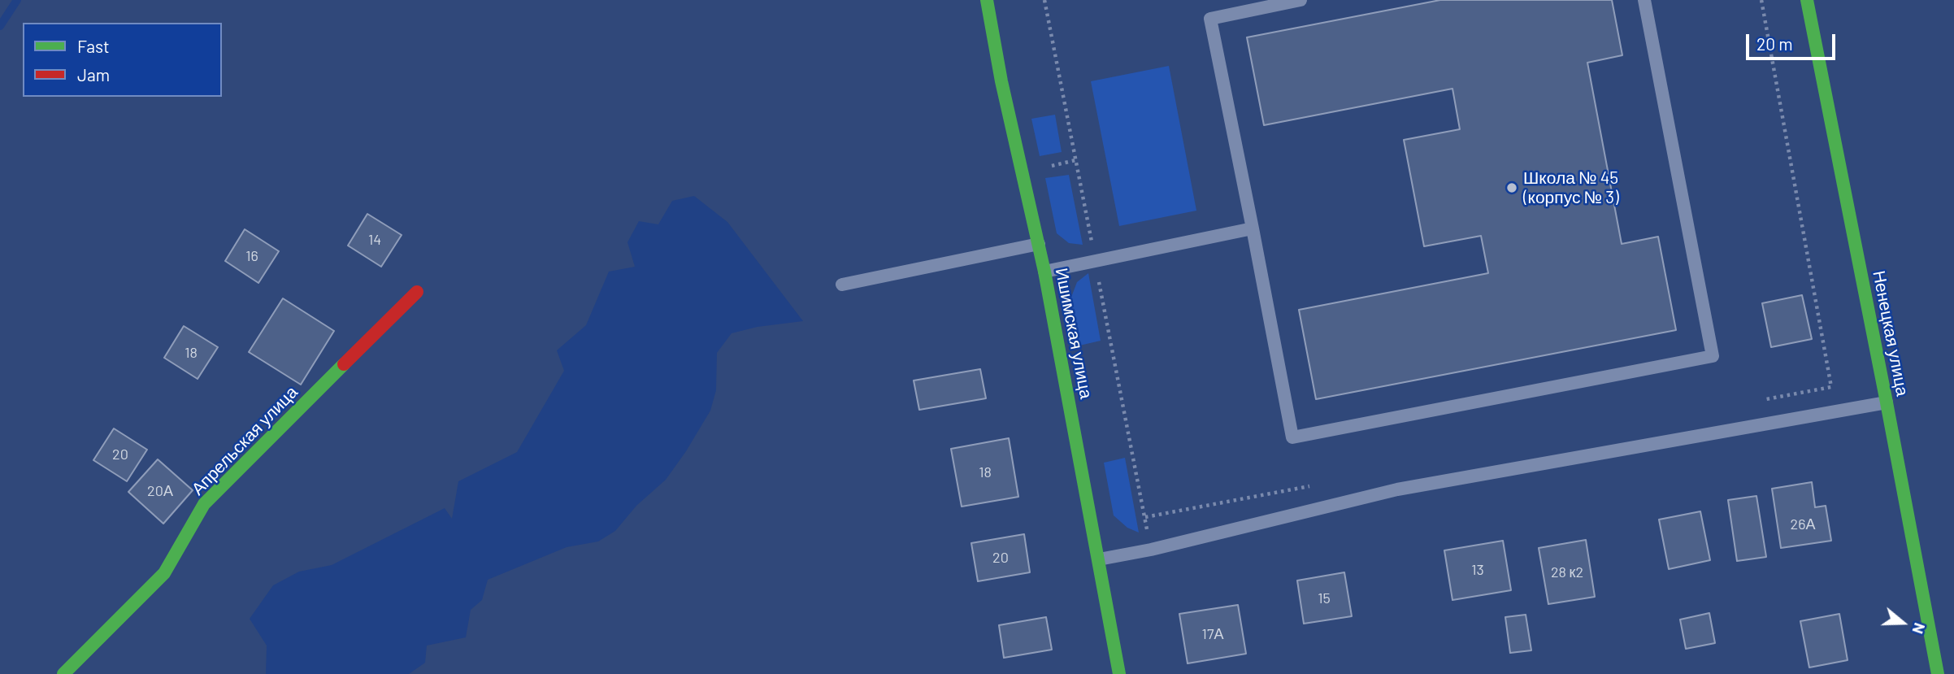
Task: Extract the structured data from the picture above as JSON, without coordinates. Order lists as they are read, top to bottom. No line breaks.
{"streets":{"street":["Ишимская улица","Ненецкая улица","Апрельская улица"]},"places":["Школа № 45 (корпус № 3)"],"house_numbers":["14","16","18","20","18","20А","26А","20","13","28 к2","15","17А"],"legend":["Fast","Jam"],"scale_bar":"20 m","north":"right"}
